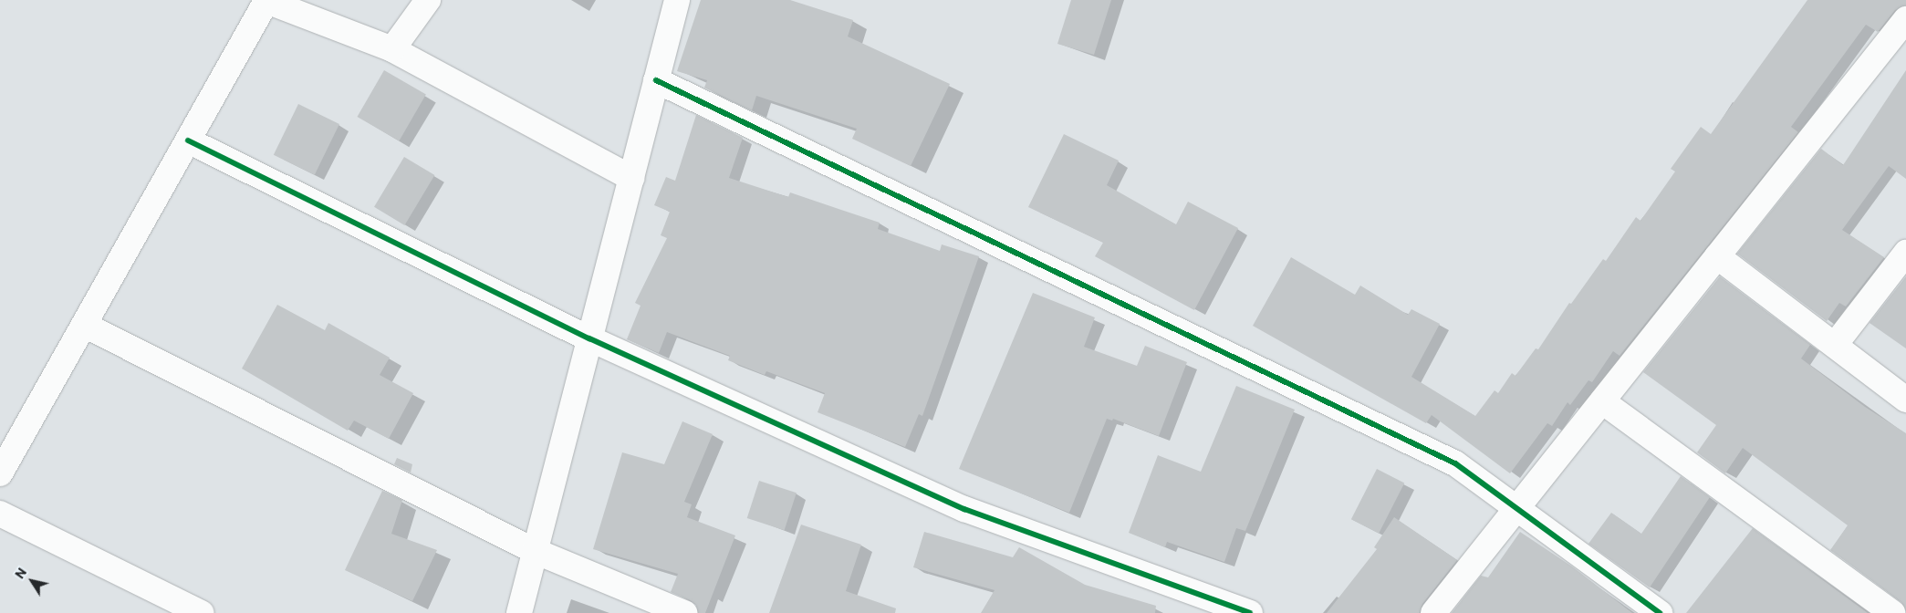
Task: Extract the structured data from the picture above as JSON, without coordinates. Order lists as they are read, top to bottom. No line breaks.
{"north":"top left"}
